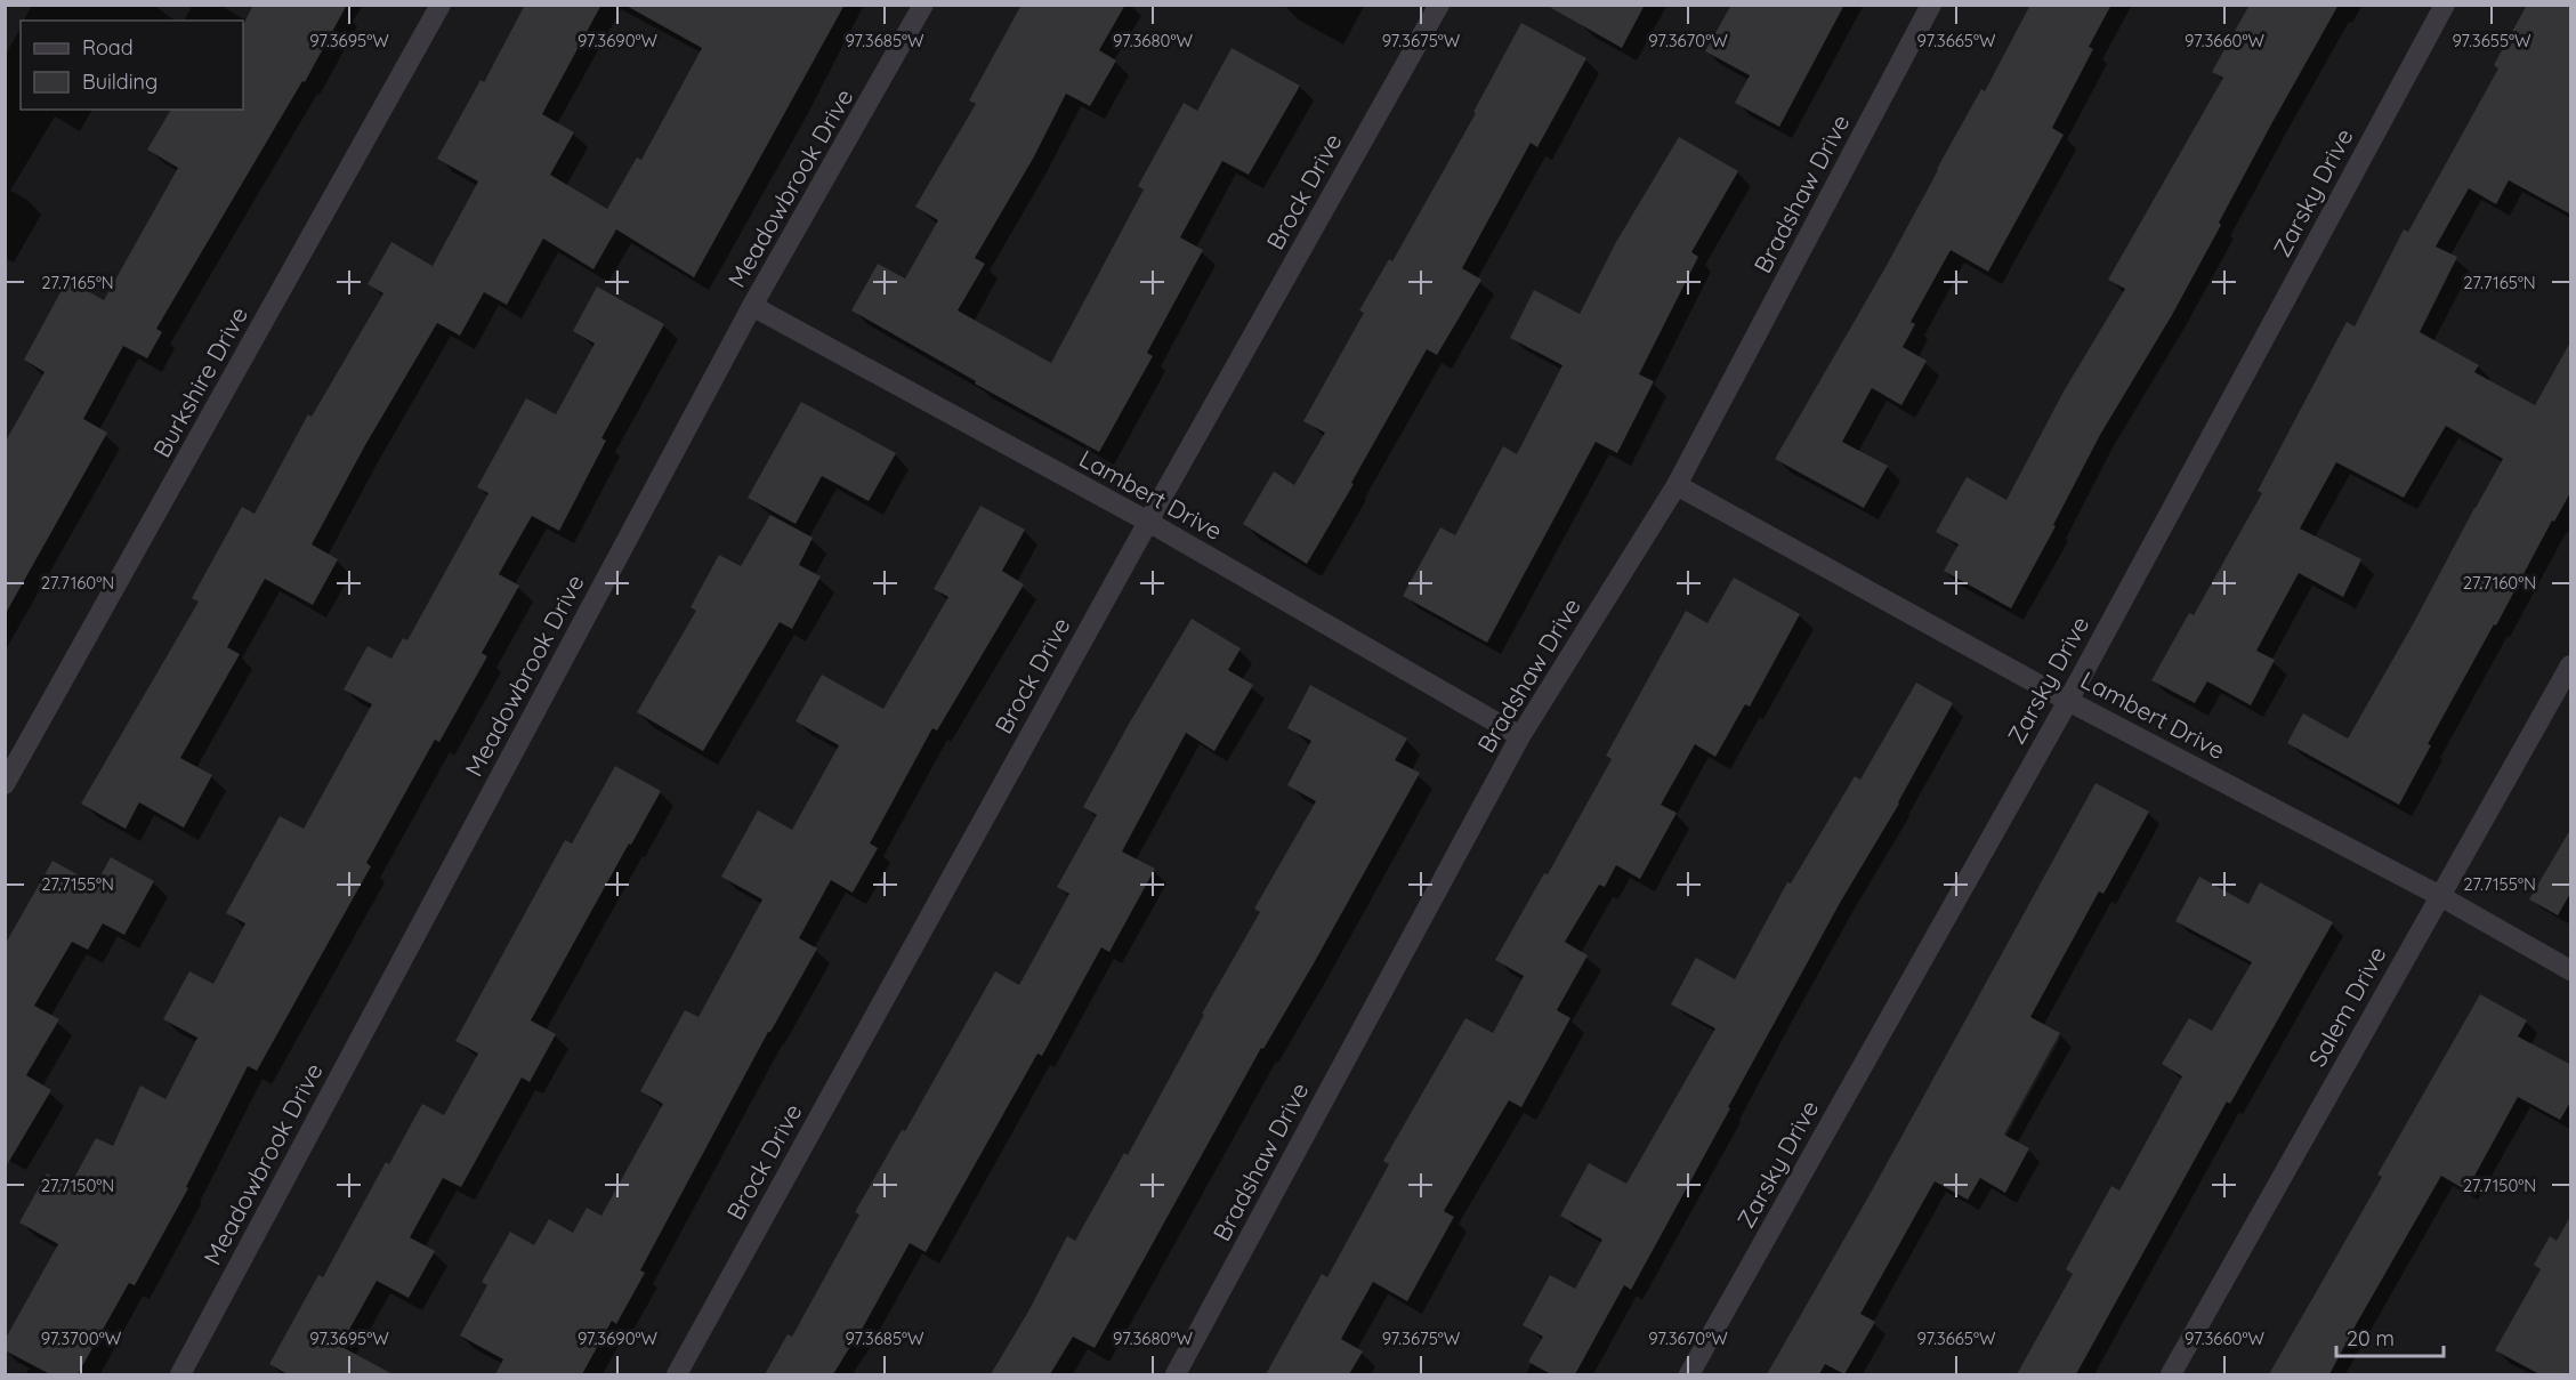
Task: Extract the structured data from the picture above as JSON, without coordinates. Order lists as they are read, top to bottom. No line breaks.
{"streets":{"street":["Meadowbrook Drive","Brock Drive","Zarsky Drive","Bradshaw Drive","Burkshire Drive","Lambert Drive","Salem Drive"]},"crossings":[["Meadowbrook Drive","Lambert Drive"],["Brock Drive","Lambert Drive"],["Zarsky Drive","Lambert Drive"],["Bradshaw Drive","Lambert Drive"],["Lambert Drive","Salem Drive"]],"legend":["Road","Building"],"scale_bar":"20 m","coordinates":["97.3695°W","97.3690°W","97.3685°W","97.3680°W","97.3675°W","97.3670°W","97.3665°W","97.3660°W","97.3655°W","27.7165°N","27.7160°N","27.7155°N","27.7150°N","97.3700°W"]}
